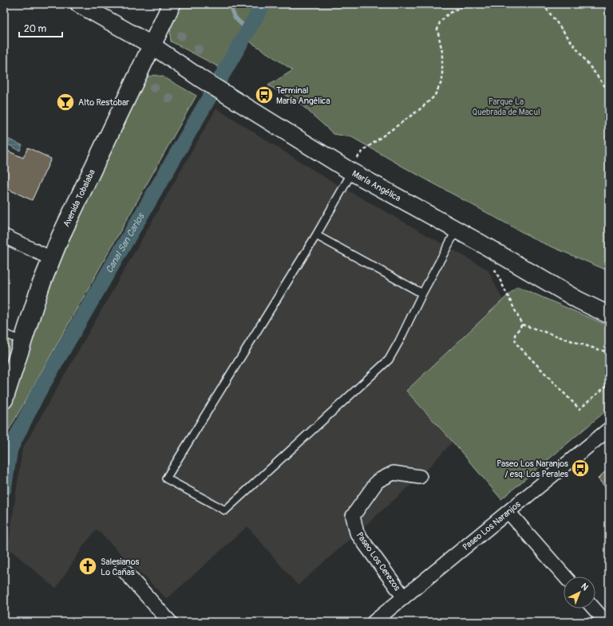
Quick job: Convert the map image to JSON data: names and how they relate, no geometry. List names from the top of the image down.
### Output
{
  "streets": {
    "main road": ["Avenida Tobalaba"],
    "street": ["María Angélica", "Paseo Los Naranjos", "Paseo Los Cerezos"]
  },
  "crossings": [
    ["María Angélica", "Avenida Tobalaba"],
    ["Paseo Los Naranjos", "Paseo Los Cerezos"]
  ],
  "water": ["Canal San Carlos"],
  "parks": ["Parque La Quebrada de Macul"],
  "places": {
    "bus stop": ["Terminal María Angélica", "Paseo Los Naranjos / esq. Los Perales"],
    "bar": ["Alto Restobar"],
    "church": ["Salesianos Lo Cañas"]
  },
  "scale_bar": "20 m",
  "north": "top right"
}
